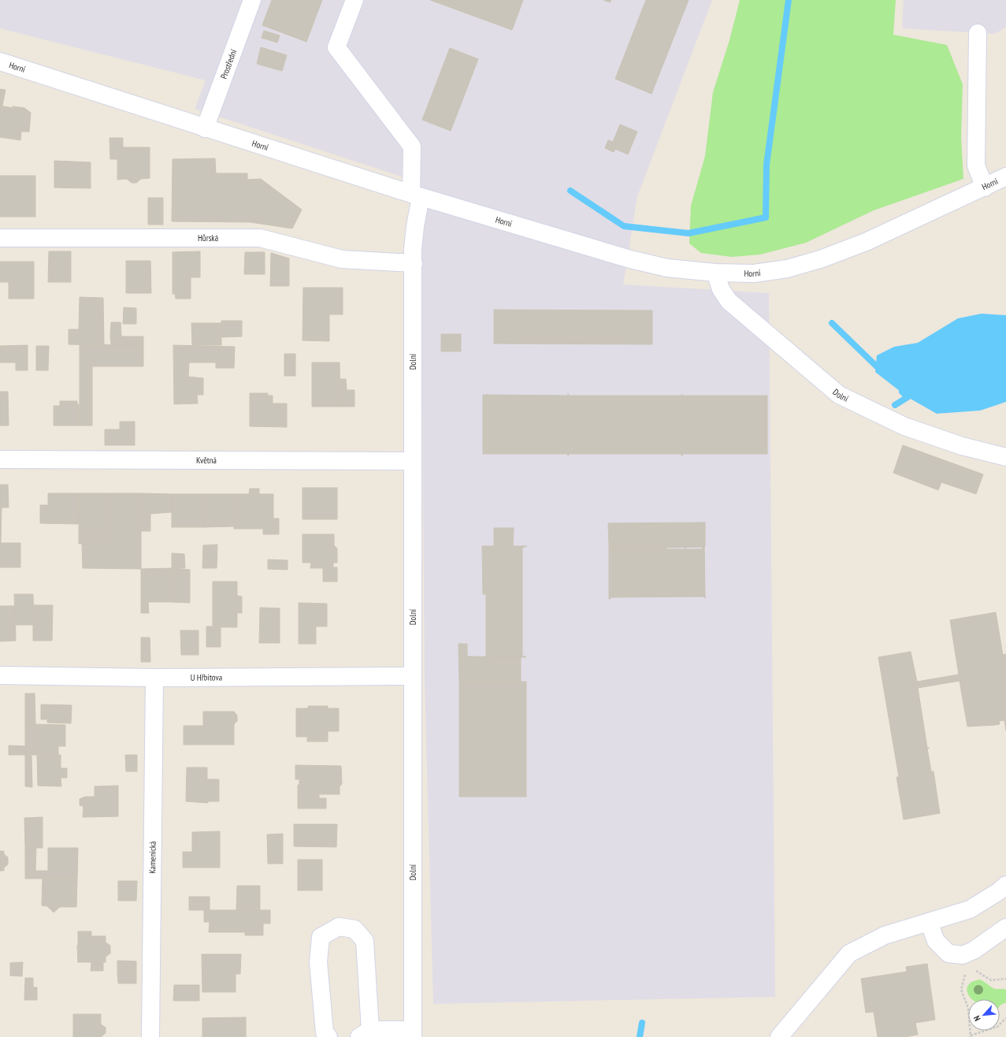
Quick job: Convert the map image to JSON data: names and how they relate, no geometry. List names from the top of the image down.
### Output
{
  "streets": {
    "street": [
      "Prostřední",
      "Horní",
      "Hůrská",
      "Dolní",
      "Květná",
      "U Hřbitova",
      "Kamenická"
    ]
  },
  "crossings": [
    ["Prostřední", "Horní"],
    ["Horní", "Dolní"],
    ["Hůrská", "Dolní"],
    ["Dolní", "Květná"],
    ["Dolní", "U Hřbitova"],
    ["U Hřbitova", "Kamenická"]
  ],
  "north": "bottom left"
}
